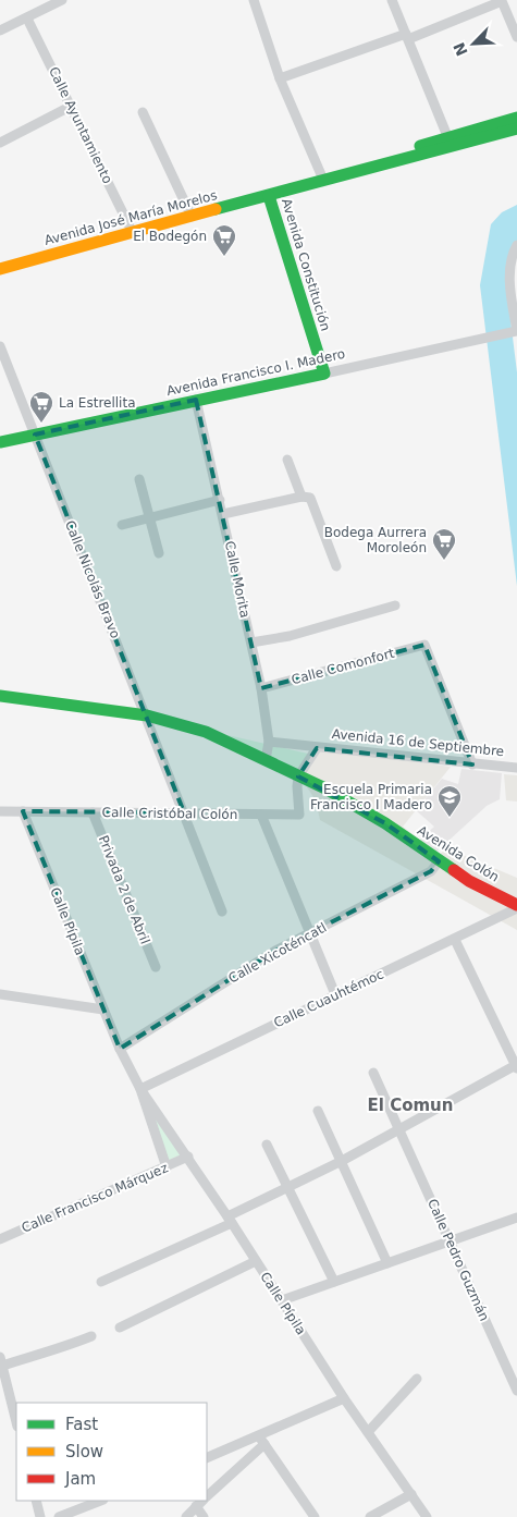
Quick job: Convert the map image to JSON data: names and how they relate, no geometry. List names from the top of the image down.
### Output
{
  "streets": {
    "main road": [
      "Avenida José María Morelos",
      "Avenida Constitución",
      "Avenida Francisco I. Madero",
      "Avenida Colón"
    ],
    "street": [
      "Calle Ayuntamiento",
      "Calle Nicolás Bravo",
      "Calle Morita",
      "Calle Comonfort",
      "Avenida 16 de Septiembre",
      "Calle Cristóbal Colón",
      "Privada 2 de Abril",
      "Calle Pípila",
      "Calle Xicoténcatl",
      "Calle Cuauhtémoc",
      "Calle Francisco Márquez",
      "Calle Pedro Guzmán"
    ]
  },
  "crossings": [
    ["Calle Ayuntamiento", "Avenida José María Morelos"],
    ["Avenida José María Morelos", "Avenida Constitución"],
    ["Avenida Constitución", "Avenida Francisco I. Madero"],
    ["Avenida Francisco I. Madero", "Calle Nicolás Bravo"],
    ["Avenida Francisco I. Madero", "Calle Morita"],
    ["Calle Nicolás Bravo", "Calle Cristóbal Colón"],
    ["Calle Morita", "Calle Comonfort"],
    ["Calle Morita", "Avenida 16 de Septiembre"],
    ["Calle Comonfort", "Avenida 16 de Septiembre"],
    ["Avenida 16 de Septiembre", "Calle Cristóbal Colón"],
    ["Avenida 16 de Septiembre", "Avenida Colón"],
    ["Calle Cristóbal Colón", "Avenida Colón"],
    ["Calle Cristóbal Colón", "Privada 2 de Abril"],
    ["Calle Cristóbal Colón", "Calle Pípila"],
    ["Avenida Colón", "Calle Xicoténcatl"],
    ["Avenida Colón", "Calle Cuauhtémoc"],
    ["Calle Pípila", "Calle Xicoténcatl"],
    ["Calle Pípila", "Calle Cuauhtémoc"],
    ["Calle Pípila", "Calle Francisco Márquez"]
  ],
  "districts": ["El Comun"],
  "places": {
    "supermarket": ["El Bodegón", "La Estrellita", "Bodega Aurrera Moroleón"],
    "school or university": ["Escuela Primaria Francisco I Madero"]
  },
  "legend": ["Fast", "Slow", "Jam"],
  "north": "bottom left"
}
